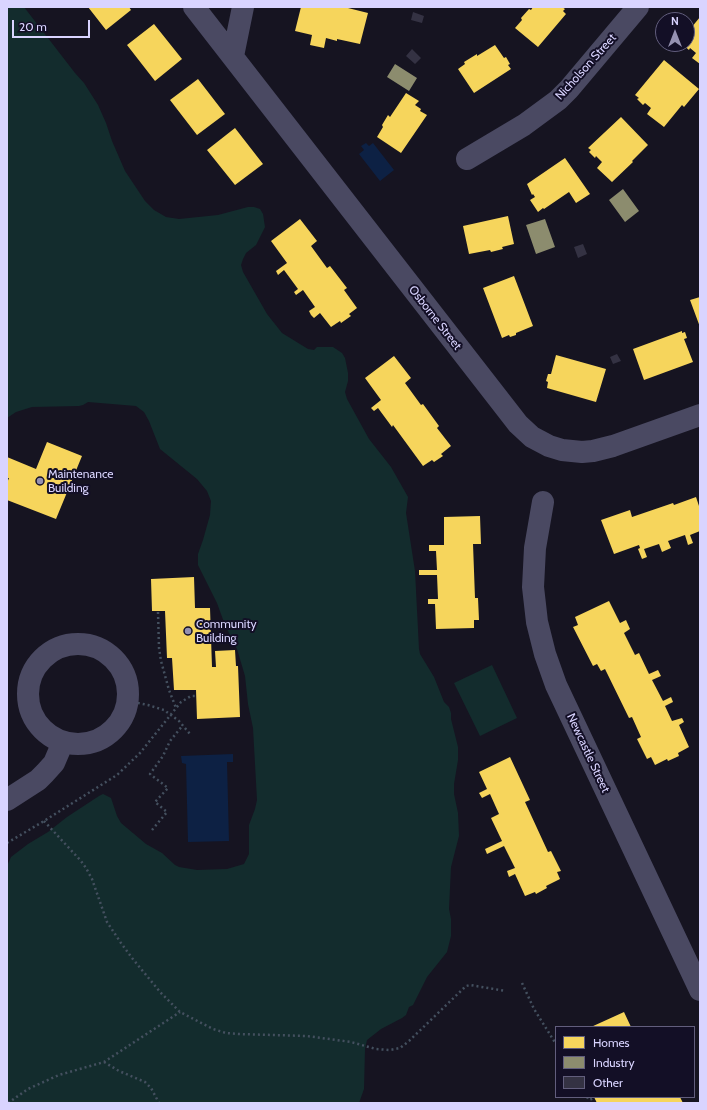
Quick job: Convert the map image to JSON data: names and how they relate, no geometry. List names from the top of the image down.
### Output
{
  "streets": {
    "street": ["Nicholson Street", "Osborne Street", "Newcastle Street"]
  },
  "places": ["Maintenance Building", "Community Building"],
  "legend": ["Homes", "Industry", "Other"],
  "scale_bar": "20 m",
  "north": "top"
}
